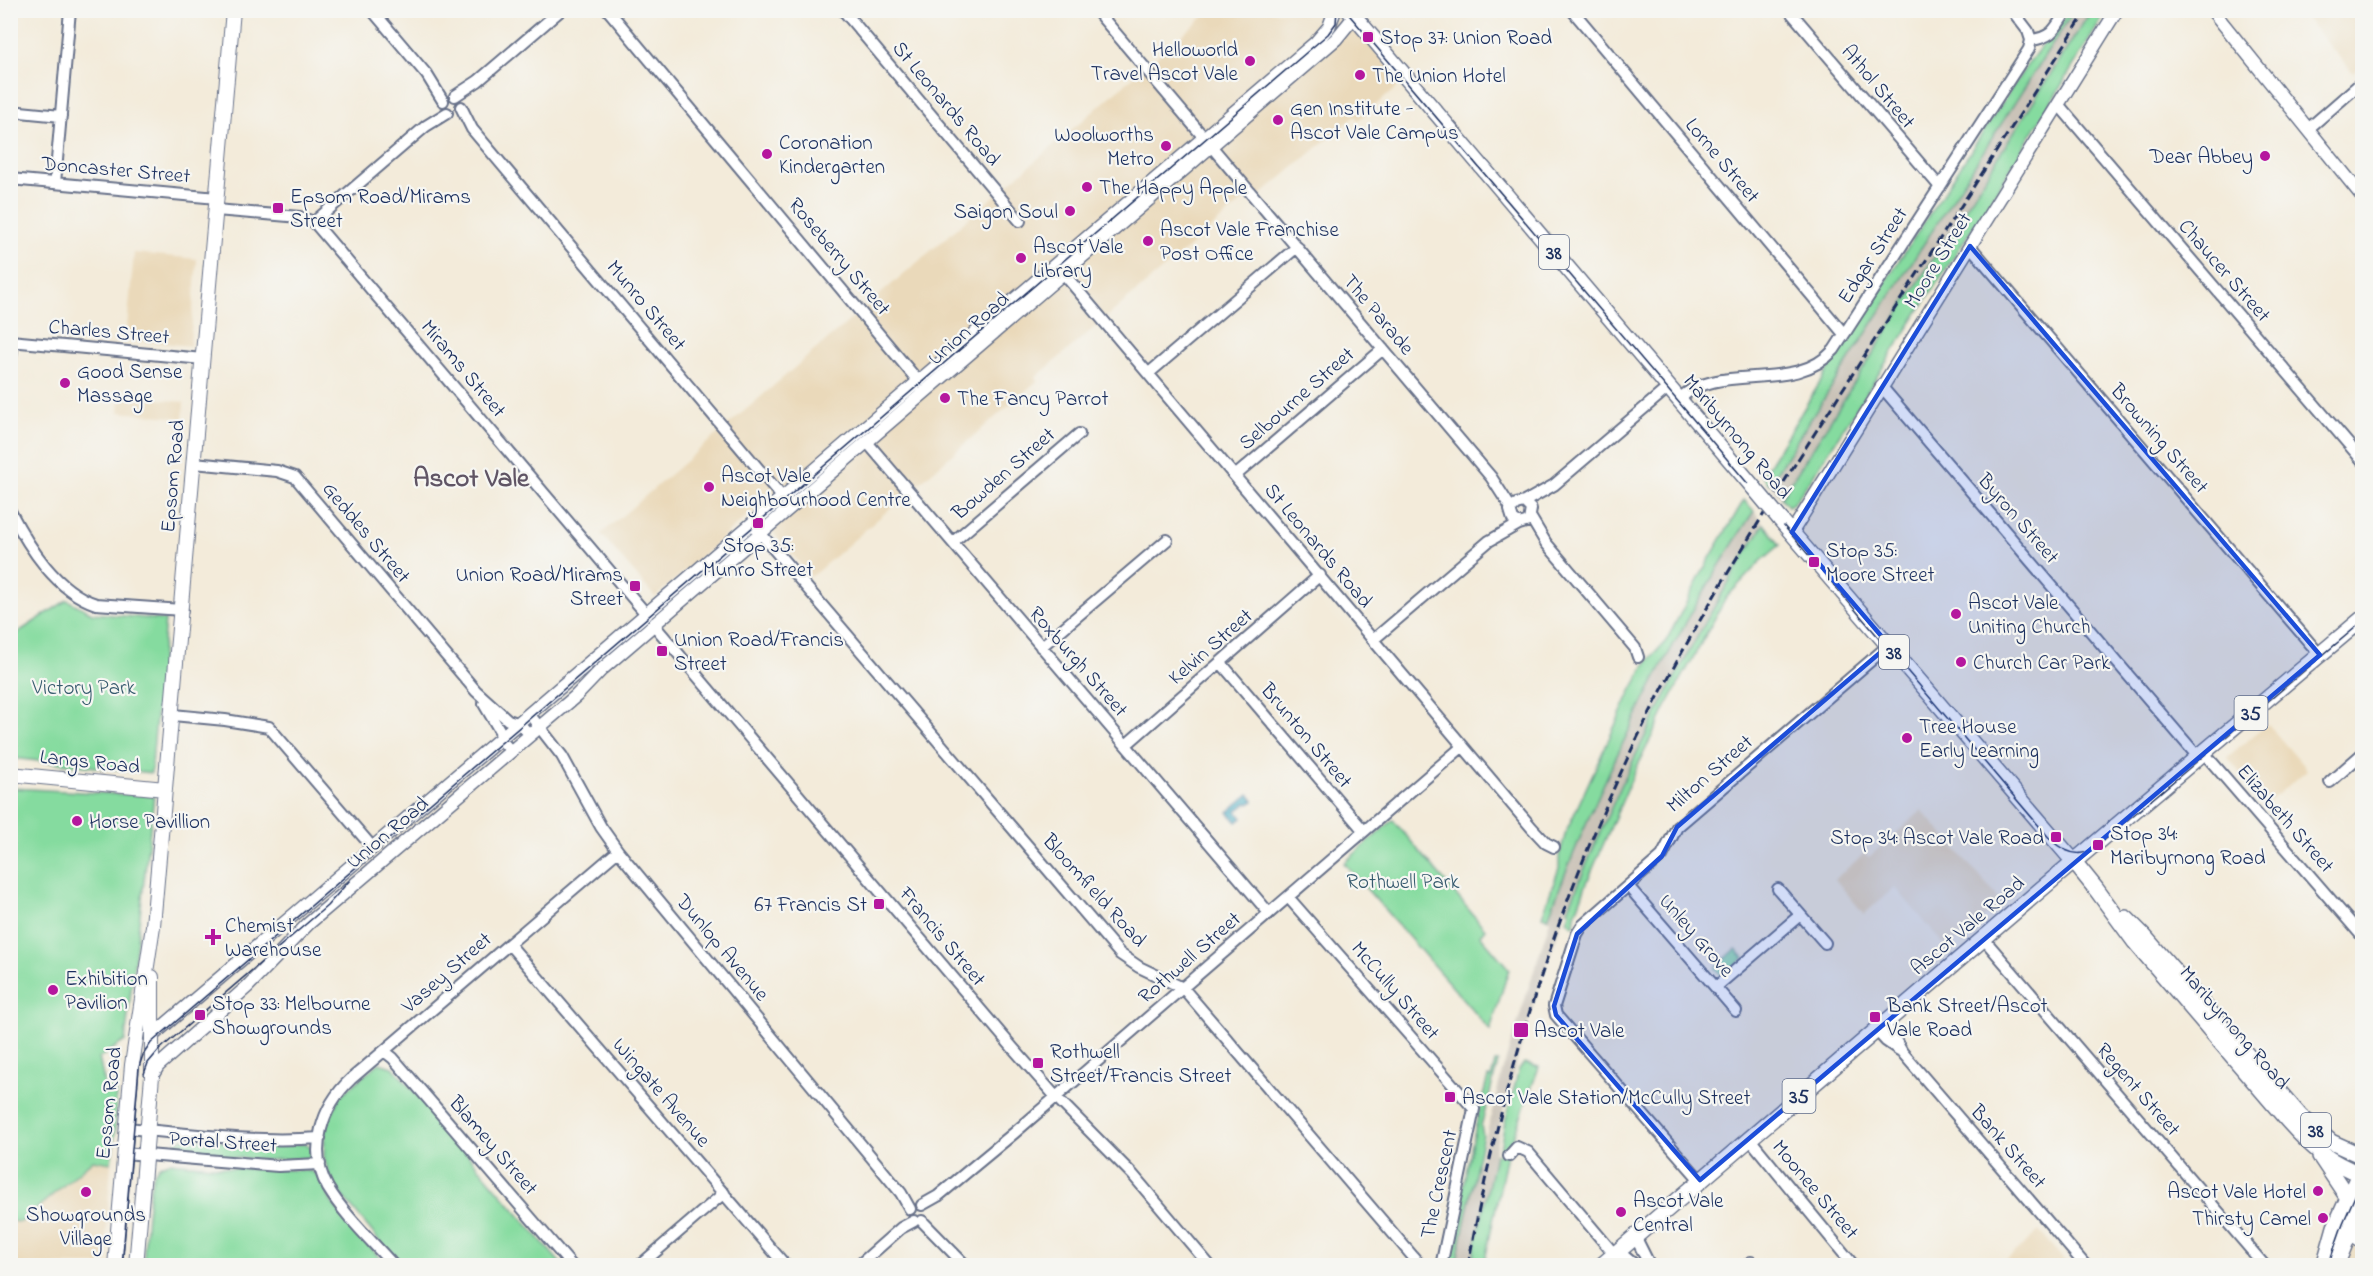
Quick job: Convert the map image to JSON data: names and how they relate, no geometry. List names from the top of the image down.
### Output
{
  "streets": {
    "main road": [
      "38",
      "Maribyrnong Road",
      "Epsom Road",
      "35",
      "Langs Road",
      "Ascot Vale Road"
    ],
    "street": [
      "Athol Street",
      "St Leonards Road",
      "Lorne Street",
      "Doncaster Street",
      "Edgar Street",
      "Roseberry Street",
      "Moore Street",
      "Chaucer Street",
      "Munro Street",
      "The Parade",
      "Union Road",
      "Charles Street",
      "Mirams Street",
      "Selbourne Street",
      "Browning Street",
      "Bowden Street",
      "Byron Street",
      "Geddes Street",
      "Kelvin Street",
      "Roxburgh Street",
      "Brunton Street",
      "Milton Street",
      "Elizabeth Street",
      "Bloomfield Road",
      "Unley Grove",
      "Francis Street",
      "Dunlop Avenue",
      "Rothwell Street",
      "Vasey Street",
      "McCully Street",
      "Regent Street",
      "Wingate Avenue",
      "Portal Street",
      "Blamey Street",
      "Bank Street",
      "The Crescent",
      "Moonee Street"
    ]
  },
  "crossings": [
    ["Athol Street", "Edgar Street"],
    ["St Leonards Road", "Union Road"],
    ["St Leonards Road", "Selbourne Street"],
    ["St Leonards Road", "Kelvin Street"],
    ["St Leonards Road", "Rothwell Street"],
    ["Lorne Street", "Edgar Street"],
    ["Doncaster Street", "Epsom Road"],
    ["Edgar Street", "Maribyrnong Road"],
    ["Roseberry Street", "Union Road"],
    ["Moore Street", "Chaucer Street"],
    ["Moore Street", "Maribyrnong Road"],
    ["Moore Street", "Browning Street"],
    ["Moore Street", "Byron Street"],
    ["Munro Street", "Union Road"],
    ["The Parade", "Union Road"],
    ["The Parade", "Selbourne Street"],
    ["Union Road", "Mirams Street"],
    ["Union Road", "Maribyrnong Road"],
    ["Union Road", "Epsom Road"],
    ["Union Road", "Geddes Street"],
    ["Union Road", "Roxburgh Street"],
    ["Union Road", "Bloomfield Road"],
    ["Union Road", "Francis Street"],
    ["Union Road", "Dunlop Avenue"],
    ["Charles Street", "Epsom Road"],
    ["Mirams Street", "Francis Street"],
    ["Maribyrnong Road", "Milton Street"],
    ["Maribyrnong Road", "Ascot Vale Road"],
    ["Browning Street", "Ascot Vale Road"],
    ["Bowden Street", "Roxburgh Street"],
    ["Epsom Road", "Geddes Street"],
    ["Epsom Road", "Langs Road"],
    ["Epsom Road", "Portal Street"],
    ["Byron Street", "Elizabeth Street"],
    ["Byron Street", "Ascot Vale Road"],
    ["Kelvin Street", "Roxburgh Street"],
    ["Kelvin Street", "Brunton Street"],
    ["Roxburgh Street", "Rothwell Street"],
    ["Brunton Street", "Rothwell Street"],
    ["Milton Street", "Ascot Vale Road"],
    ["Milton Street", "Unley Grove"],
    ["Elizabeth Street", "Ascot Vale Road"],
    ["Bloomfield Road", "Rothwell Street"],
    ["Ascot Vale Road", "Regent Street"],
    ["Ascot Vale Road", "Bank Street"],
    ["Ascot Vale Road", "Moonee Street"],
    ["Francis Street", "Rothwell Street"],
    ["Dunlop Avenue", "Rothwell Street"],
    ["Dunlop Avenue", "Vasey Street"],
    ["Rothwell Street", "McCully Street"],
    ["Vasey Street", "Wingate Avenue"],
    ["Vasey Street", "Portal Street"],
    ["Vasey Street", "Blamey Street"],
    ["McCully Street", "The Crescent"]
  ],
  "districts": ["Ascot Vale"],
  "parks": ["Victory Park", "Rothwell Park"],
  "places": {
    "transit": [
      "Stop 37: Union Road",
      "Epsom Road/Mirams Street",
      "Stop 35: Munro Street",
      "Stop 35: Moore Street",
      "Union Road/Mirams Street",
      "Union Road/Francis Street",
      "Stop 34: Ascot Vale Road",
      "Stop 34: Maribyrnong Road",
      "67 Francis St",
      "Stop 33: Melbourne Showgrounds",
      "Bank Street/Ascot Vale Road",
      "Ascot Vale",
      "Rothwell Street/Francis Street",
      "Ascot Vale Station/McCully Street"
    ],
    "other": [
      "Helloworld Travel Ascot Vale",
      "The Union Hotel",
      "Gen Institute - Ascot Vale Campus",
      "Woolworths Metro",
      "Coronation Kindergarten",
      "Dear Abbey",
      "The Happy Apple",
      "Saigon Soul",
      "Ascot Vale Franchise Post Office",
      "Ascot Vale Library",
      "Good Sense Massage",
      "The Fancy Parrot",
      "Ascot Vale Neighbourhood Centre",
      "Ascot Vale Uniting Church",
      "Church Car Park",
      "Tree House Early Learning",
      "Horse Pavillion",
      "Exhibition Pavilion",
      "Ascot Vale Hotel",
      "Showgrounds Village",
      "Ascot Vale Central",
      "Thirsty Camel"
    ],
    "health": ["Chemist Warehouse"]
  }
}
